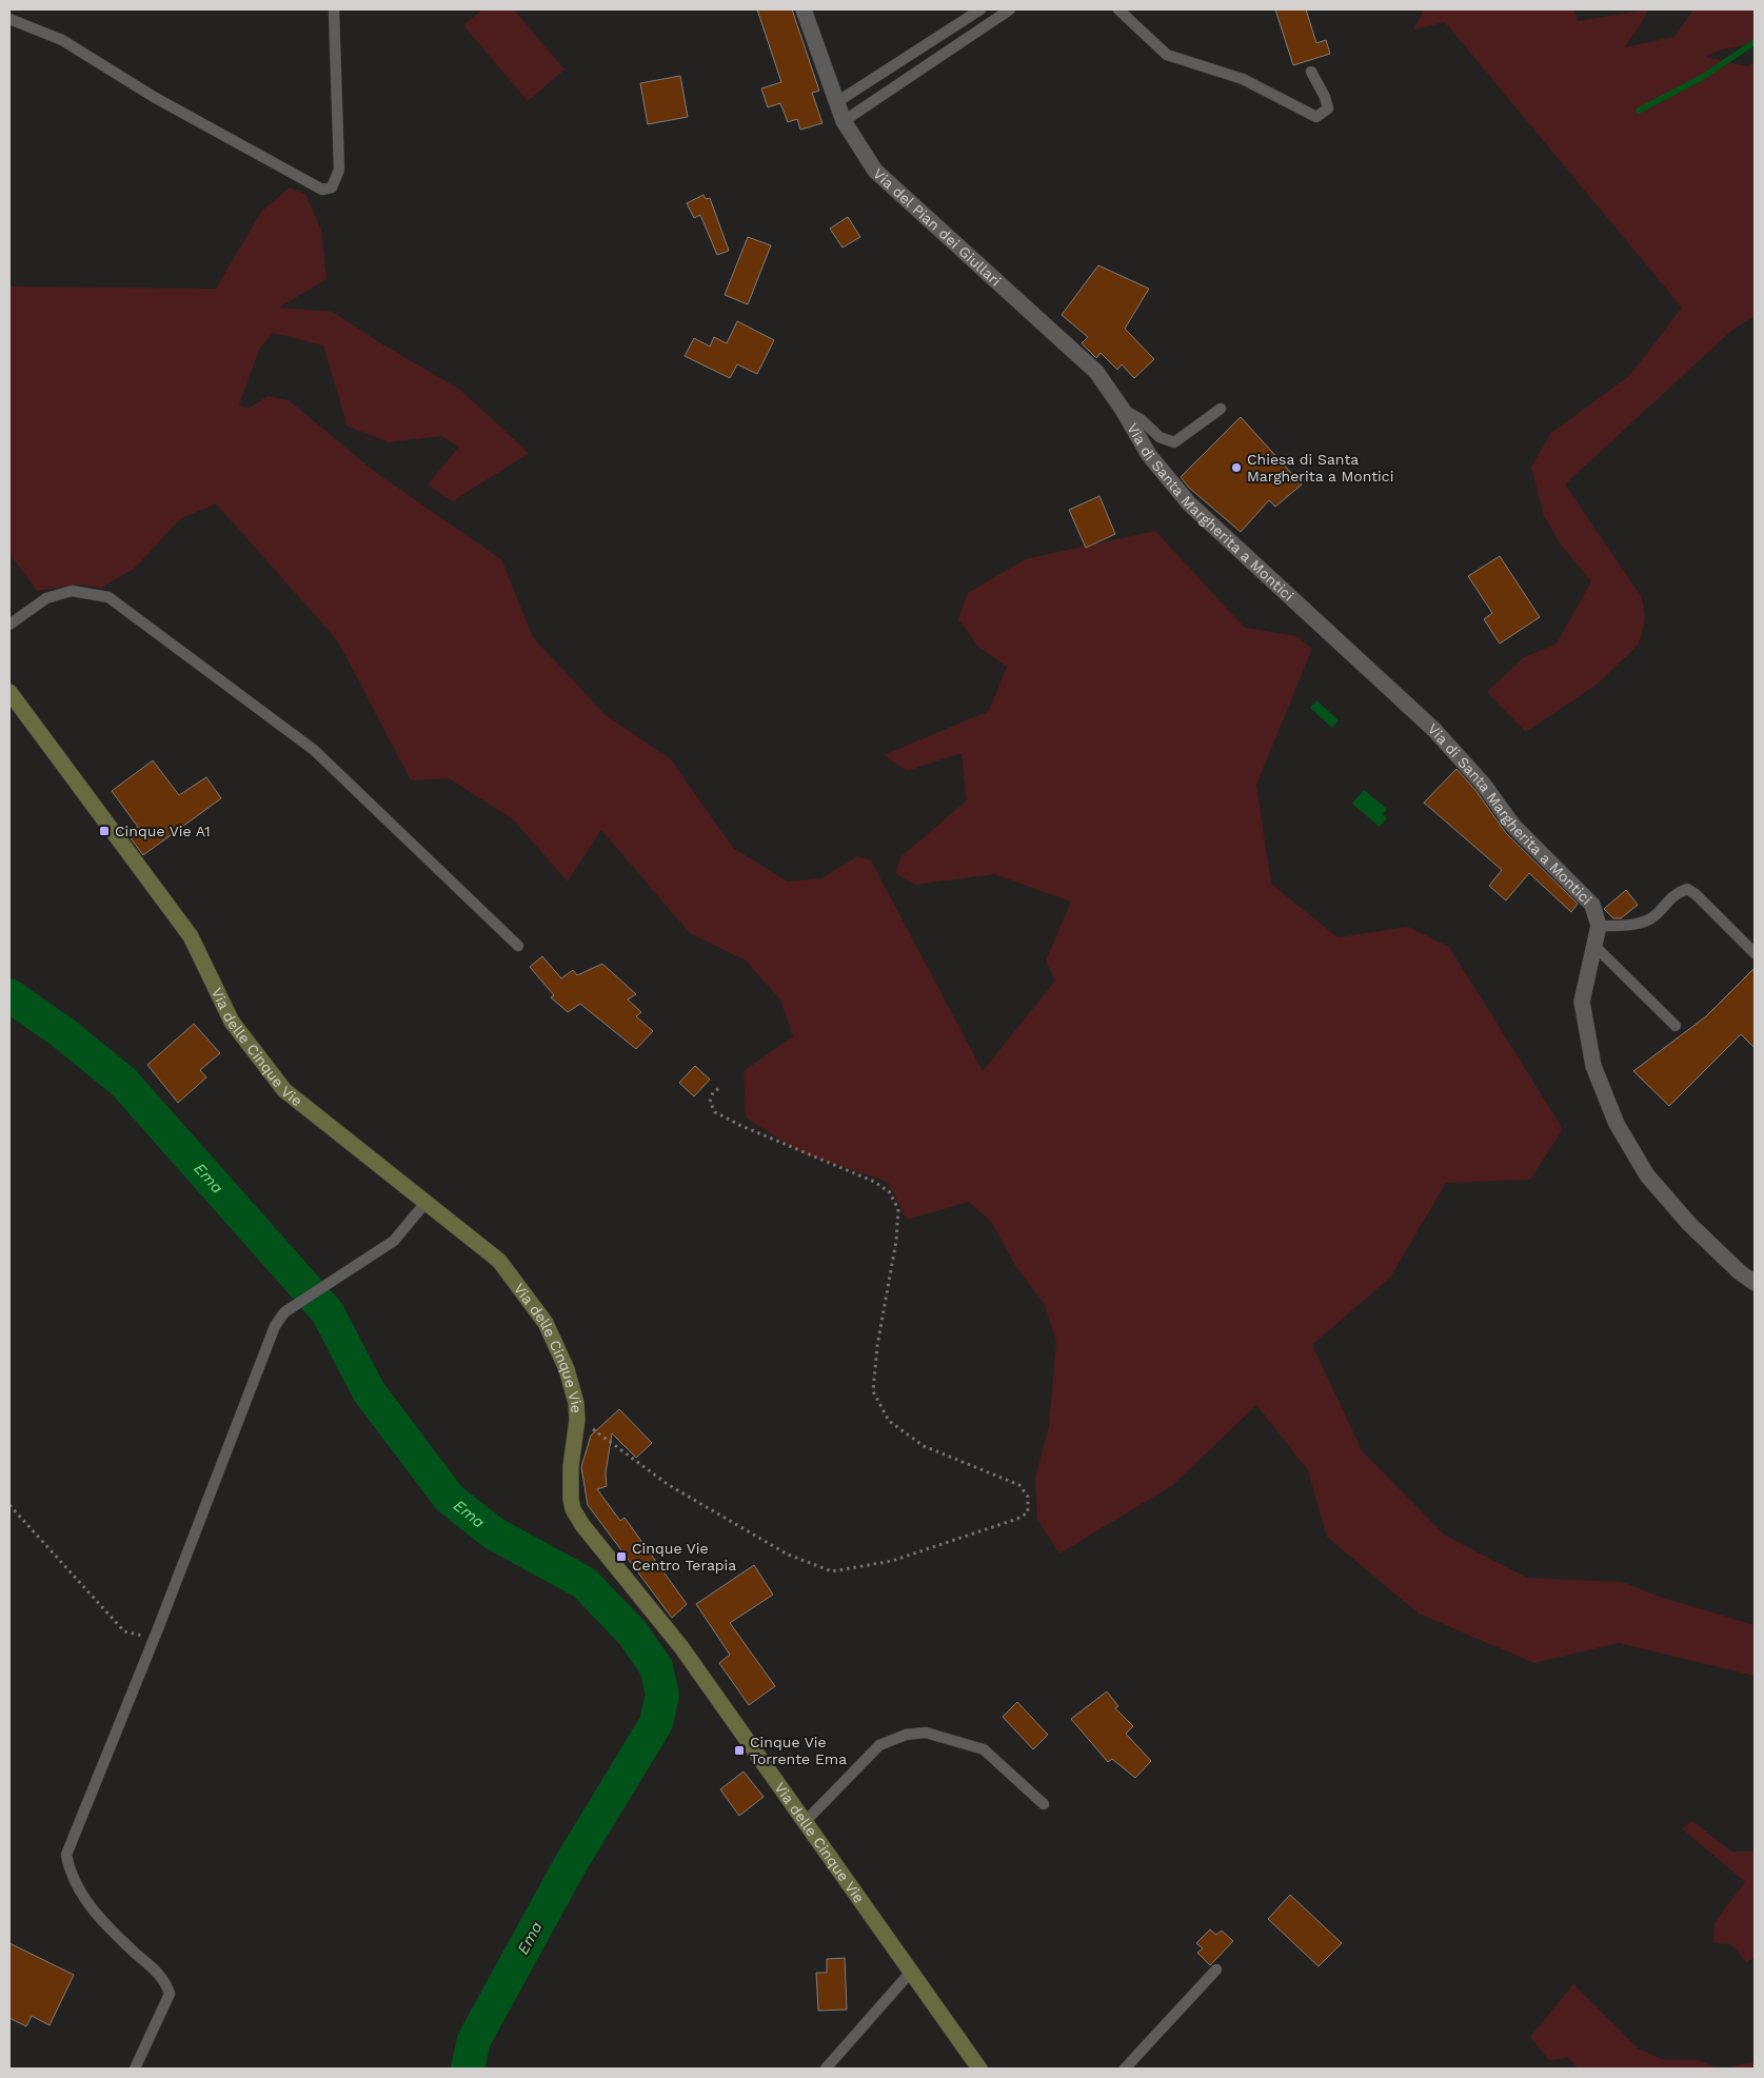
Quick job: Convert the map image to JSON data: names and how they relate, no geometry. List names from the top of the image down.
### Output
{
  "streets": {
    "street": ["Via del Pian dei Giullari", "Via di Santa Margherita a Montici", "Via delle Cinque Vie"]
  },
  "crossings": [
    ["Via del Pian dei Giullari", "Via di Santa Margherita a Montici"]
  ],
  "water": ["Ema"],
  "places": {
    "other": ["Chiesa di Santa Margherita a Montici"],
    "transit": ["Cinque Vie A1", "Cinque Vie Centro Terapia", "Cinque Vie Torrente Ema"]
  }
}
